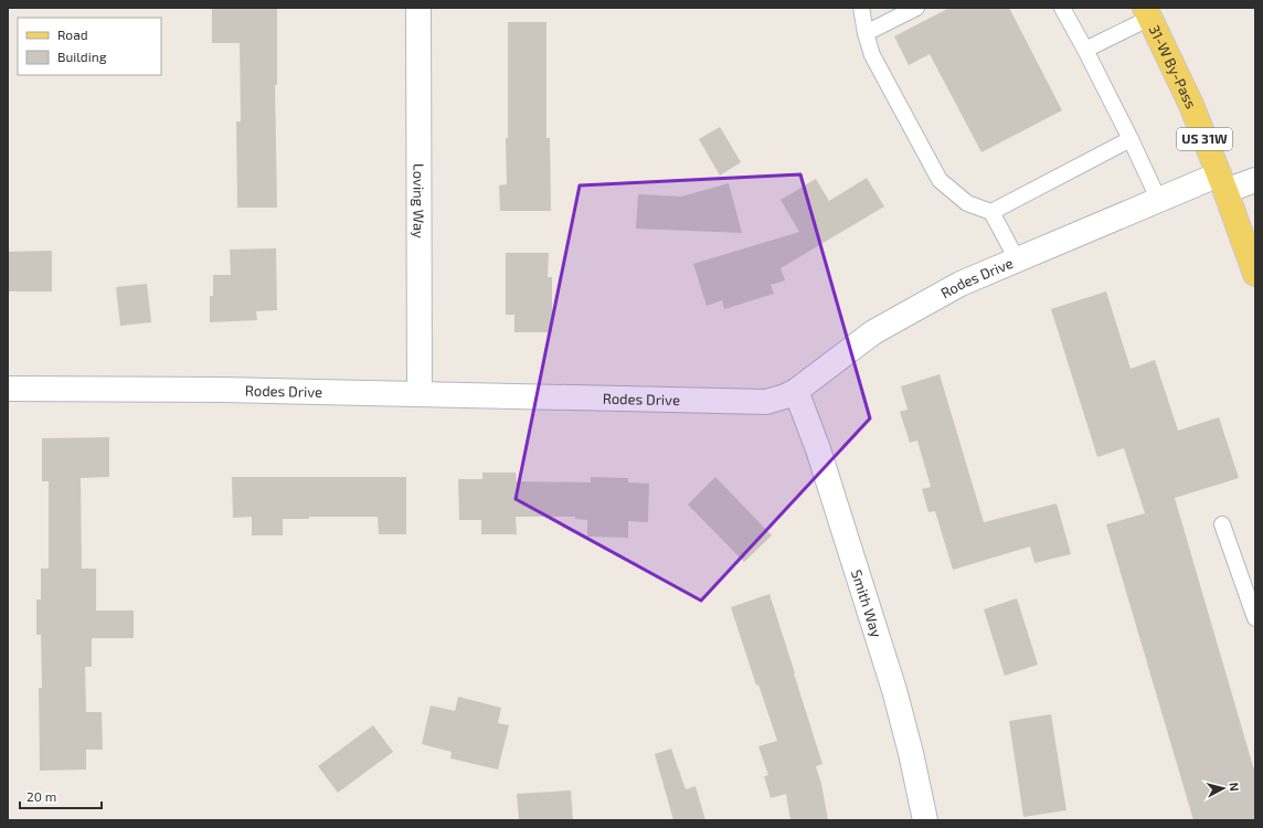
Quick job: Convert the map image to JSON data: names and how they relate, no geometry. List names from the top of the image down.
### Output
{
  "streets": {
    "main road": ["31-W By-Pass", "US 31W"],
    "street": ["Loving Way", "Rodes Drive", "Smith Way"]
  },
  "crossings": [
    ["31-W By-Pass", "Rodes Drive"],
    ["Loving Way", "Rodes Drive"],
    ["Rodes Drive", "Smith Way"]
  ],
  "legend": ["Road", "Building"],
  "scale_bar": "20 m",
  "north": "right"
}
